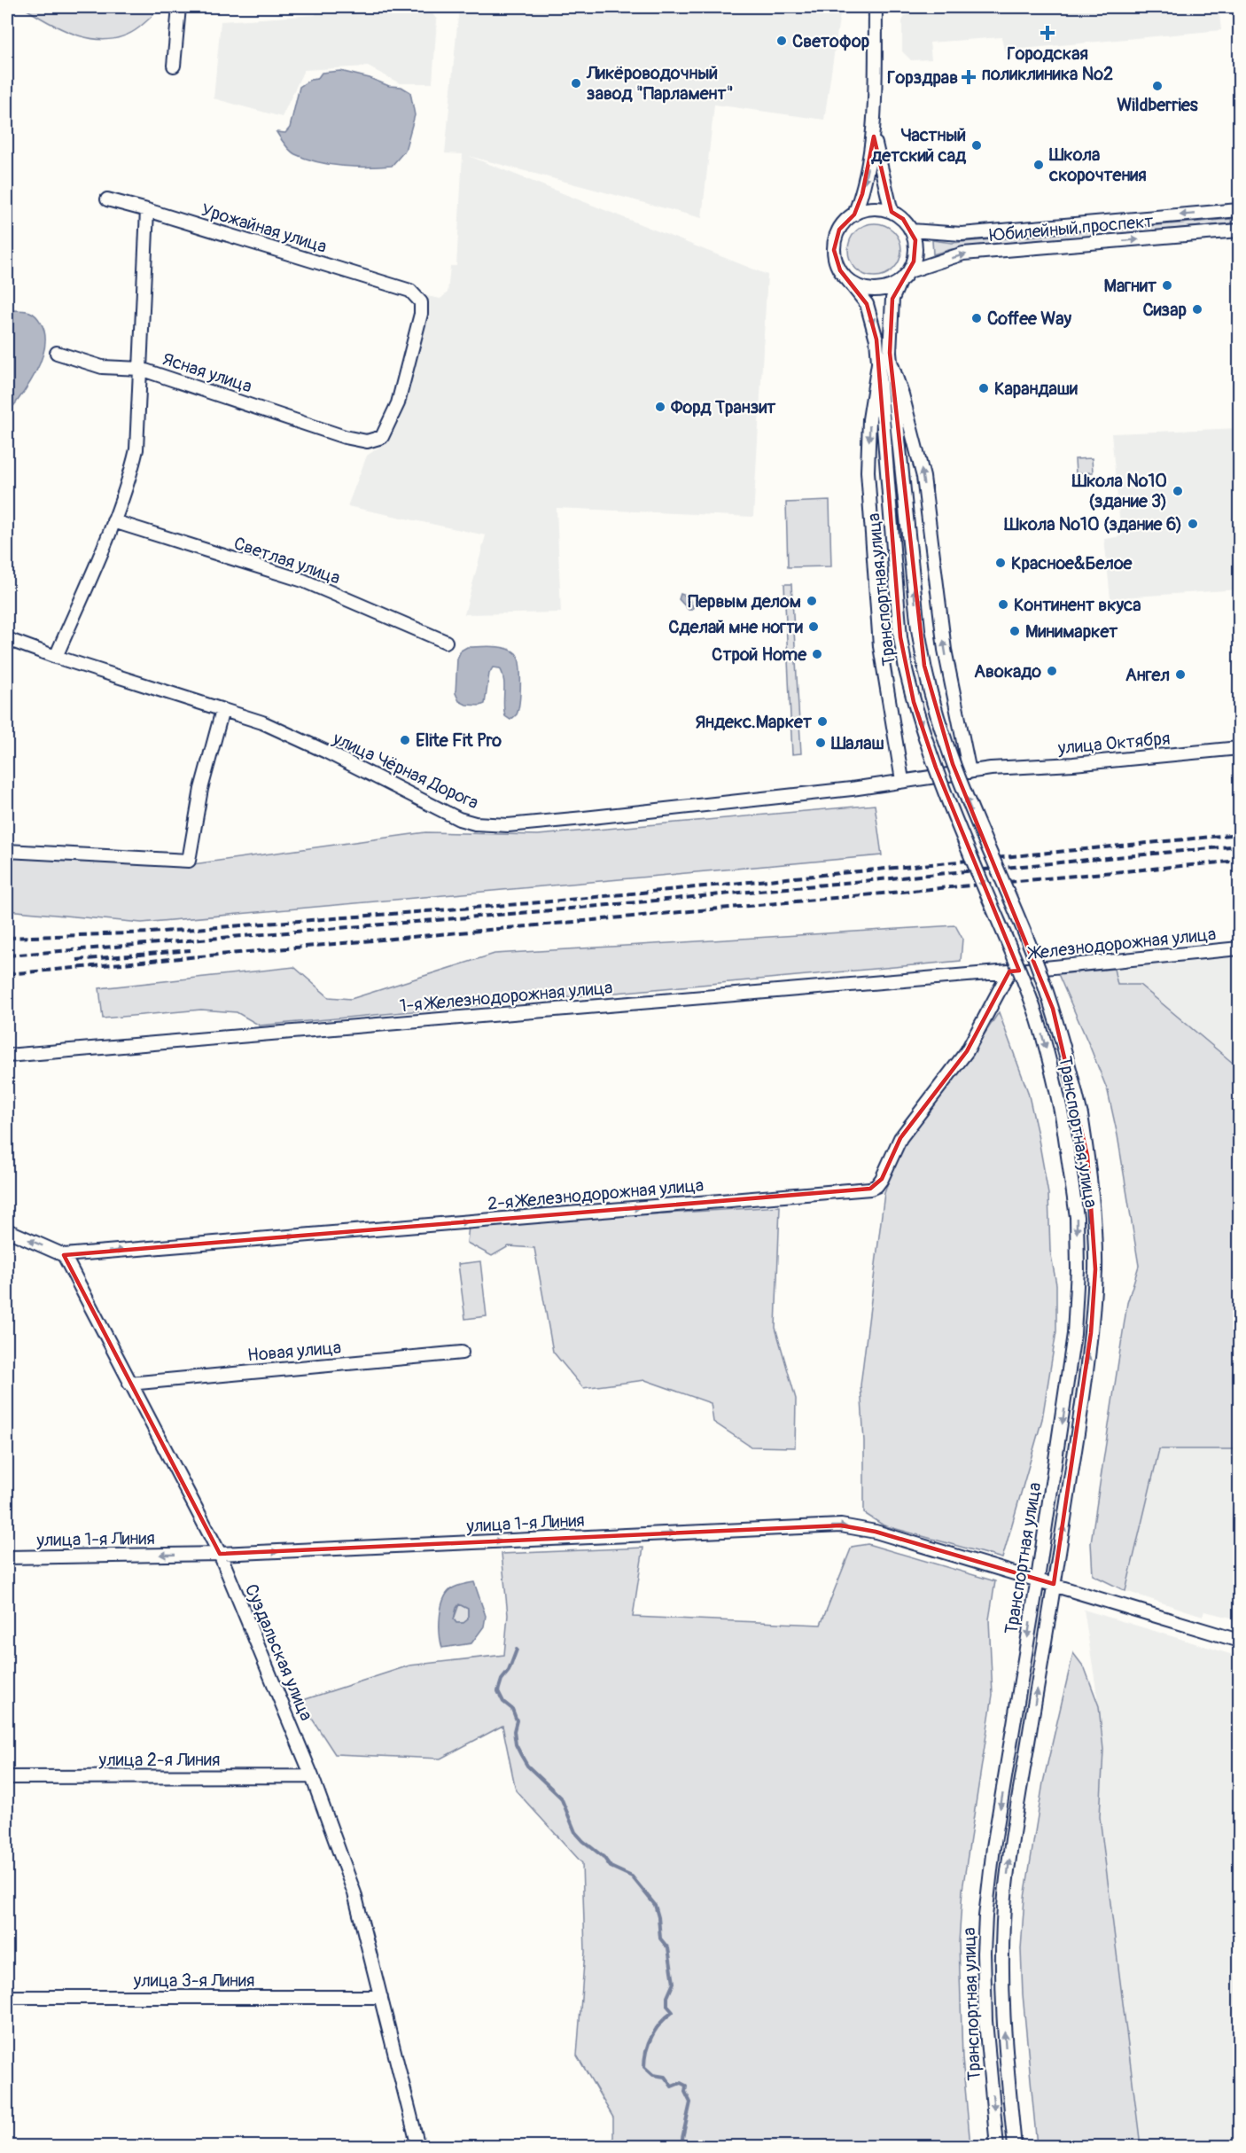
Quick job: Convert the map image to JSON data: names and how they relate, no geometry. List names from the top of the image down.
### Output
{
  "streets": {
    "street": [
      "Урожайная улица",
      "Юбилейный проспект",
      "Ясная улица",
      "Светлая улица",
      "Транспортная улица",
      "улица Октября",
      "улица Чёрная Дорога",
      "Железнодорожная улица",
      "1-я Железнодорожная улица",
      "2-я Железнодорожная улица",
      "Новая улица",
      "улица 1-я Линия",
      "Суздальская улица",
      "улица 2-я Линия",
      "улица 3-я Линия"
    ]
  },
  "crossings": [
    ["Урожайная улица", "Ясная улица"],
    ["Юбилейный проспект", "Транспортная улица"],
    ["Транспортная улица", "улица 1-я Линия"],
    ["улица Октября", "улица Чёрная Дорога"],
    ["Железнодорожная улица", "1-я Железнодорожная улица"],
    ["Железнодорожная улица", "2-я Железнодорожная улица"],
    ["1-я Железнодорожная улица", "2-я Железнодорожная улица"],
    ["2-я Железнодорожная улица", "Суздальская улица"],
    ["Новая улица", "Суздальская улица"],
    ["улица 1-я Линия", "Суздальская улица"],
    ["Суздальская улица", "улица 2-я Линия"],
    ["Суздальская улица", "улица 3-я Линия"]
  ],
  "one_way": ["2-я Железнодорожная улица"],
  "places": {
    "health": ["Городская поликлиника №2", "Горздрав"],
    "other": [
      "Светофор",
      "Ликёроводочный завод \"Парламент\"",
      "Wildberries",
      "Частный детский сад",
      "Школа скорочтения",
      "Магнит",
      "Сизар",
      "Coffee Way",
      "Карандаши",
      "Форд Транзит",
      "Школа №10 (здание 3)",
      "Школа №10 (здание 6)",
      "Красное&Белое",
      "Первым делом",
      "Континент вкуса",
      "Сделай мне ногти",
      "Минимаркет",
      "Строй Home",
      "Авокадо",
      "Ангел",
      "Яндекс.Маркет",
      "Elite Fit Pro",
      "Шалаш"
    ]
  }
}
